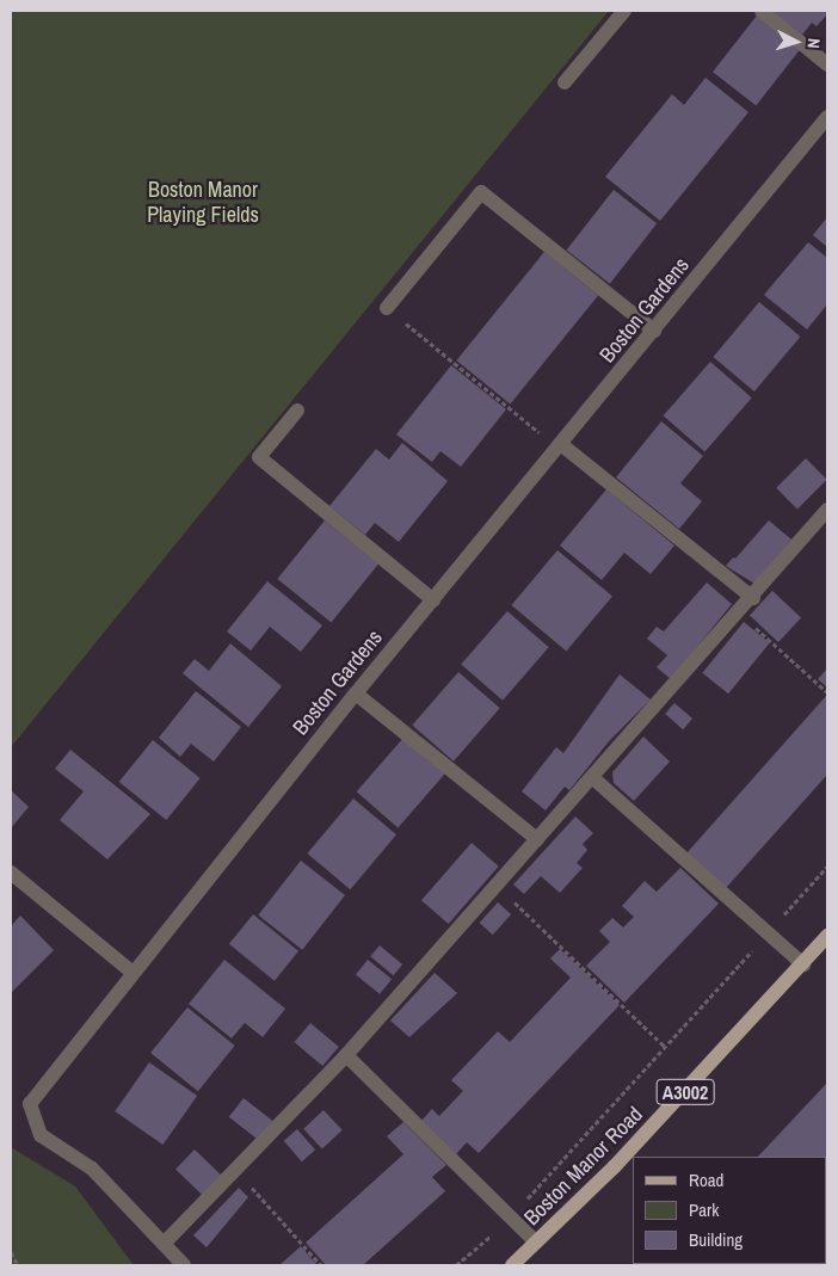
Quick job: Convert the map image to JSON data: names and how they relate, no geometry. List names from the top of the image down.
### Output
{
  "streets": {
    "main road": ["A3002", "Boston Manor Road"],
    "street": ["Boston Gardens"]
  },
  "parks": ["Boston Manor Playing Fields"],
  "legend": ["Road", "Park", "Building"],
  "north": "right"
}
